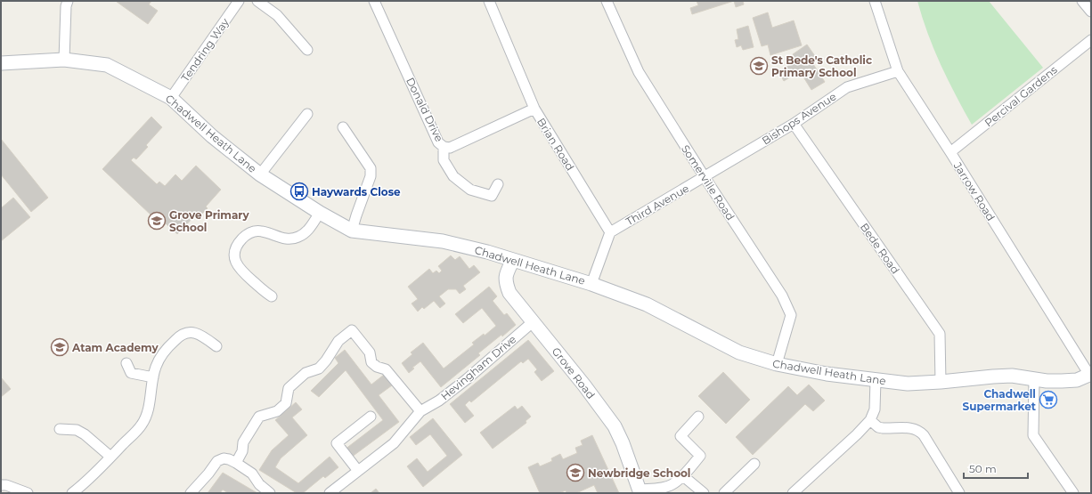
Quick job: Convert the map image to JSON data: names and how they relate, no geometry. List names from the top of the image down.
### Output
{
  "streets": {
    "street": [
      "Tendring Way",
      "Percival Gardens",
      "Donald Drive",
      "Bishops Avenue",
      "Chadwell Heath Lane",
      "Brian Road",
      "Somerville Road",
      "Jarrow Road",
      "Third Avenue",
      "Bede Road",
      "Hevingham Drive",
      "Grove Road"
    ]
  },
  "crossings": [
    ["Tendring Way", "Chadwell Heath Lane"],
    ["Percival Gardens", "Jarrow Road"],
    ["Donald Drive", "Brian Road"],
    ["Bishops Avenue", "Somerville Road"],
    ["Bishops Avenue", "Jarrow Road"],
    ["Bishops Avenue", "Third Avenue"],
    ["Bishops Avenue", "Bede Road"],
    ["Chadwell Heath Lane", "Somerville Road"],
    ["Chadwell Heath Lane", "Jarrow Road"],
    ["Chadwell Heath Lane", "Bede Road"],
    ["Chadwell Heath Lane", "Grove Road"],
    ["Brian Road", "Third Avenue"],
    ["Somerville Road", "Third Avenue"],
    ["Hevingham Drive", "Grove Road"]
  ],
  "places": {
    "school or university": [
      "St Bede's Catholic Primary School",
      "Grove Primary School",
      "Atam Academy",
      "Newbridge School"
    ],
    "bus stop": ["Haywards Close"],
    "supermarket": ["Chadwell Supermarket"]
  },
  "scale_bar": "50 m"
}
